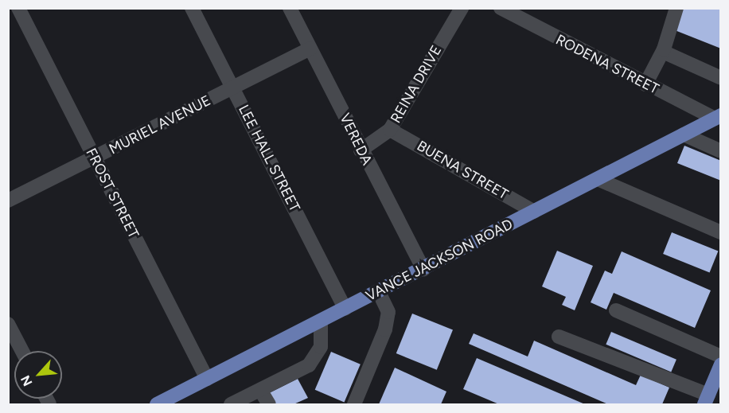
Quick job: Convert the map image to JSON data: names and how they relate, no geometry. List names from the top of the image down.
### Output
{
  "streets": {
    "main road": ["VANCE JACKSON ROAD"],
    "street": [
      "RODENA STREET",
      "REINA DRIVE",
      "MURIEL AVENUE",
      "VEREDA",
      "LEE HALL STREET",
      "BUENA STREET",
      "FROST STREET"
    ]
  },
  "crossings": [
    ["RODENA STREET", "VANCE JACKSON ROAD"],
    ["REINA DRIVE", "VEREDA"],
    ["REINA DRIVE", "BUENA STREET"],
    ["MURIEL AVENUE", "VEREDA"],
    ["MURIEL AVENUE", "LEE HALL STREET"],
    ["MURIEL AVENUE", "FROST STREET"],
    ["VEREDA", "VANCE JACKSON ROAD"],
    ["LEE HALL STREET", "VANCE JACKSON ROAD"],
    ["BUENA STREET", "VANCE JACKSON ROAD"],
    ["FROST STREET", "VANCE JACKSON ROAD"]
  ],
  "north": "bottom left"
}
